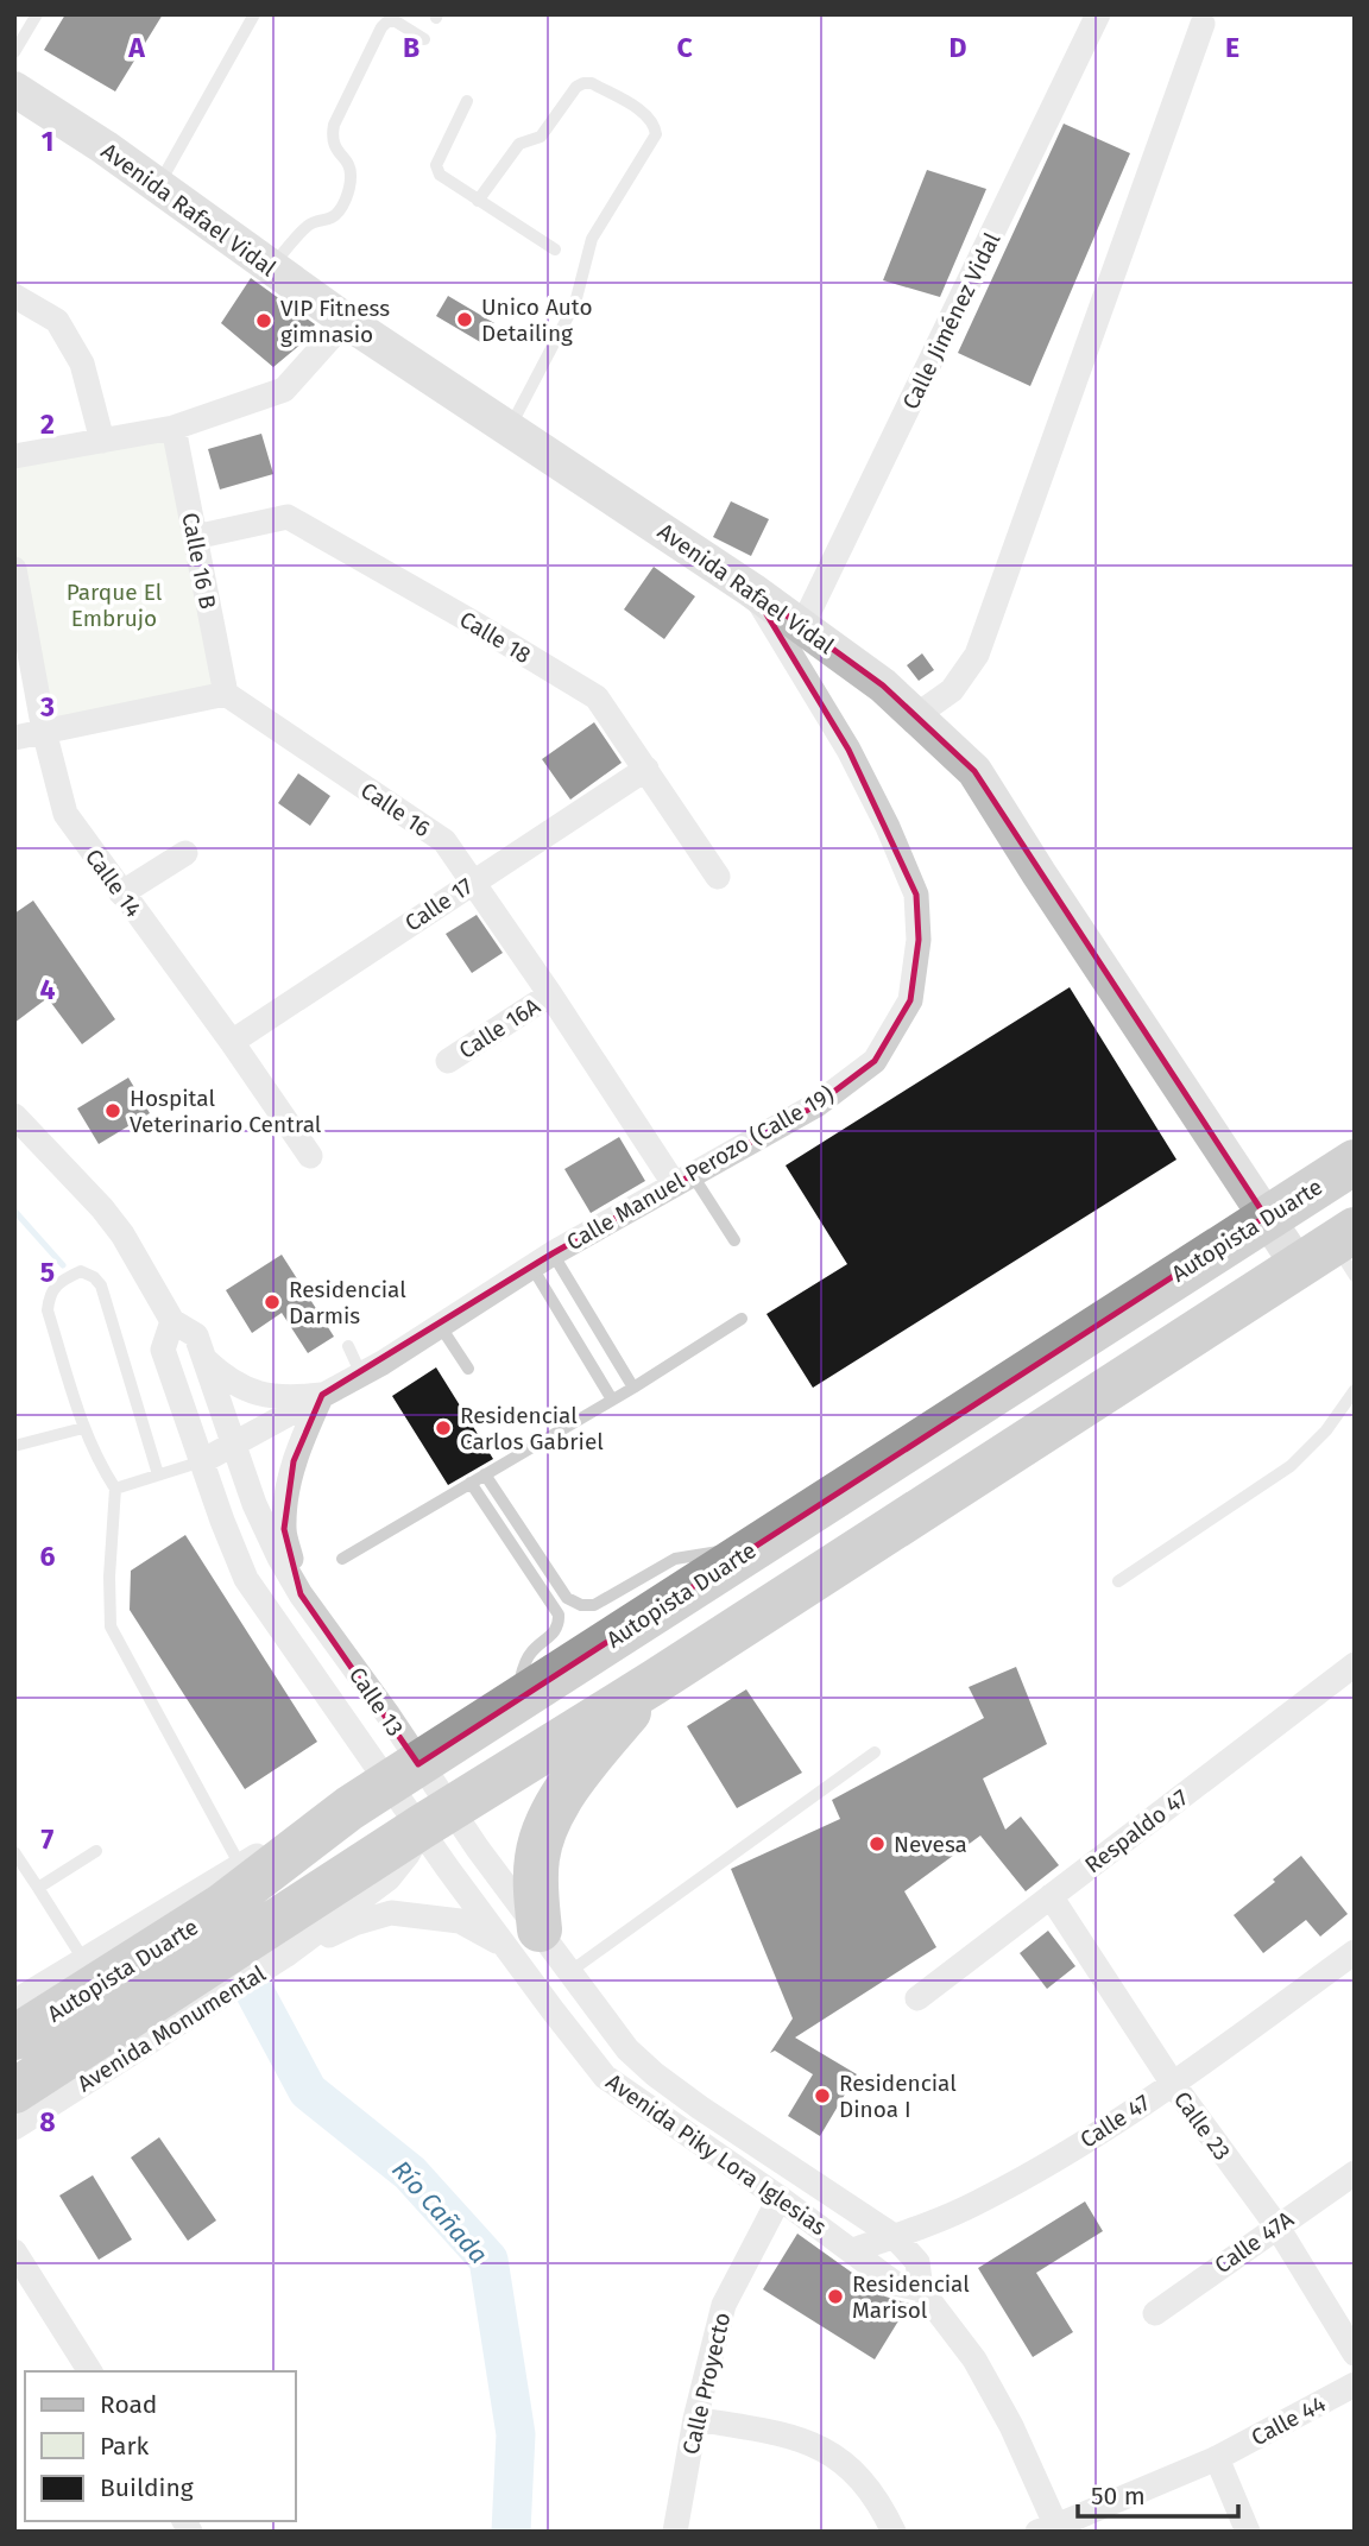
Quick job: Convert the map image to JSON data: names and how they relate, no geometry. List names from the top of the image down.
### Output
{
  "streets": {
    "highway": ["Autopista Duarte"],
    "main road": ["Avenida Rafael Vidal"],
    "street": [
      "Calle Jiménez Vidal",
      "Calle 16 B",
      "Calle 18",
      "Calle 16",
      "Calle 14",
      "Calle 17",
      "Calle 16A",
      "Calle Manuel Perozo (Calle 19)",
      "Calle 13",
      "Respaldo 47",
      "Avenida Monumental",
      "Calle 47",
      "Calle 23",
      "Avenida Piky Lora Iglesias",
      "Calle 47A",
      "Calle Proyecto",
      "Calle 44"
    ]
  },
  "crossings": [
    ["Avenida Rafael Vidal", "Calle Jiménez Vidal"],
    ["Avenida Rafael Vidal", "Calle Manuel Perozo (Calle 19)"],
    ["Avenida Rafael Vidal", "Autopista Duarte"],
    ["Calle 16 B", "Calle 18"],
    ["Calle 16 B", "Calle 16"],
    ["Calle 18", "Calle 17"],
    ["Calle 16", "Calle 17"],
    ["Calle 16", "Calle 16A"],
    ["Calle 16", "Calle Manuel Perozo (Calle 19)"],
    ["Calle 14", "Calle 17"],
    ["Calle Manuel Perozo (Calle 19)", "Calle 13"],
    ["Autopista Duarte", "Calle 13"],
    ["Autopista Duarte", "Avenida Monumental"],
    ["Autopista Duarte", "Avenida Piky Lora Iglesias"],
    ["Calle 13", "Avenida Monumental"],
    ["Calle 13", "Avenida Piky Lora Iglesias"],
    ["Respaldo 47", "Calle 23"],
    ["Avenida Monumental", "Avenida Piky Lora Iglesias"],
    ["Calle 47", "Calle 23"],
    ["Calle 47", "Avenida Piky Lora Iglesias"],
    ["Calle 23", "Calle 47A"],
    ["Avenida Piky Lora Iglesias", "Calle Proyecto"],
    ["Avenida Piky Lora Iglesias", "Calle 44"]
  ],
  "water": ["Río Cañada"],
  "parks": ["Parque El Embrujo"],
  "places": [
    "Unico Auto Detailing",
    "VIP Fitness gimnasio",
    "Hospital Veterinario Central",
    "Residencial Darmis",
    "Residencial Carlos Gabriel",
    "Nevesa",
    "Residencial Dinoa I",
    "Residencial Marisol"
  ],
  "legend": ["Road", "Park", "Building"],
  "scale_bar": "50 m",
  "grid": {
    "columns": [
      "A",
      "B",
      "C",
      "D",
      "E"
    ],
    "rows": [
      "1",
      "2",
      "3",
      "4",
      "5",
      "6",
      "7",
      "8"
    ]
  }
}
